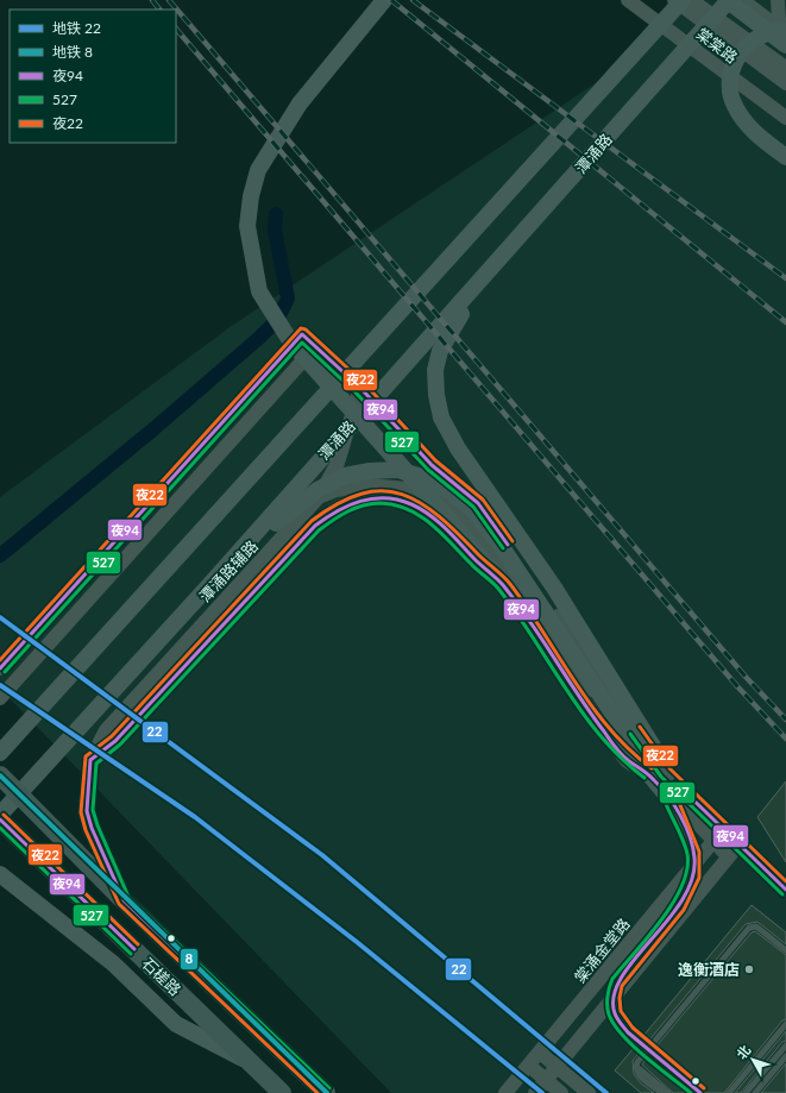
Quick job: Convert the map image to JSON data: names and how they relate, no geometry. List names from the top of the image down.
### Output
{
  "streets": {
    "main road": ["潭涌路", "石槎路"],
    "street": ["棠棠路", "潭涌路辅路", "棠涌金堂路"]
  },
  "places": ["逸衡酒店"],
  "lines": [
    "transit line 夜22",
    "transit line 夜94",
    "transit line 527",
    "metro line 22",
    "metro line 8"
  ],
  "legend": [
    "地铁 22",
    "地铁 8",
    "夜94",
    "527",
    "夜22"
  ],
  "north": "top left"
}
